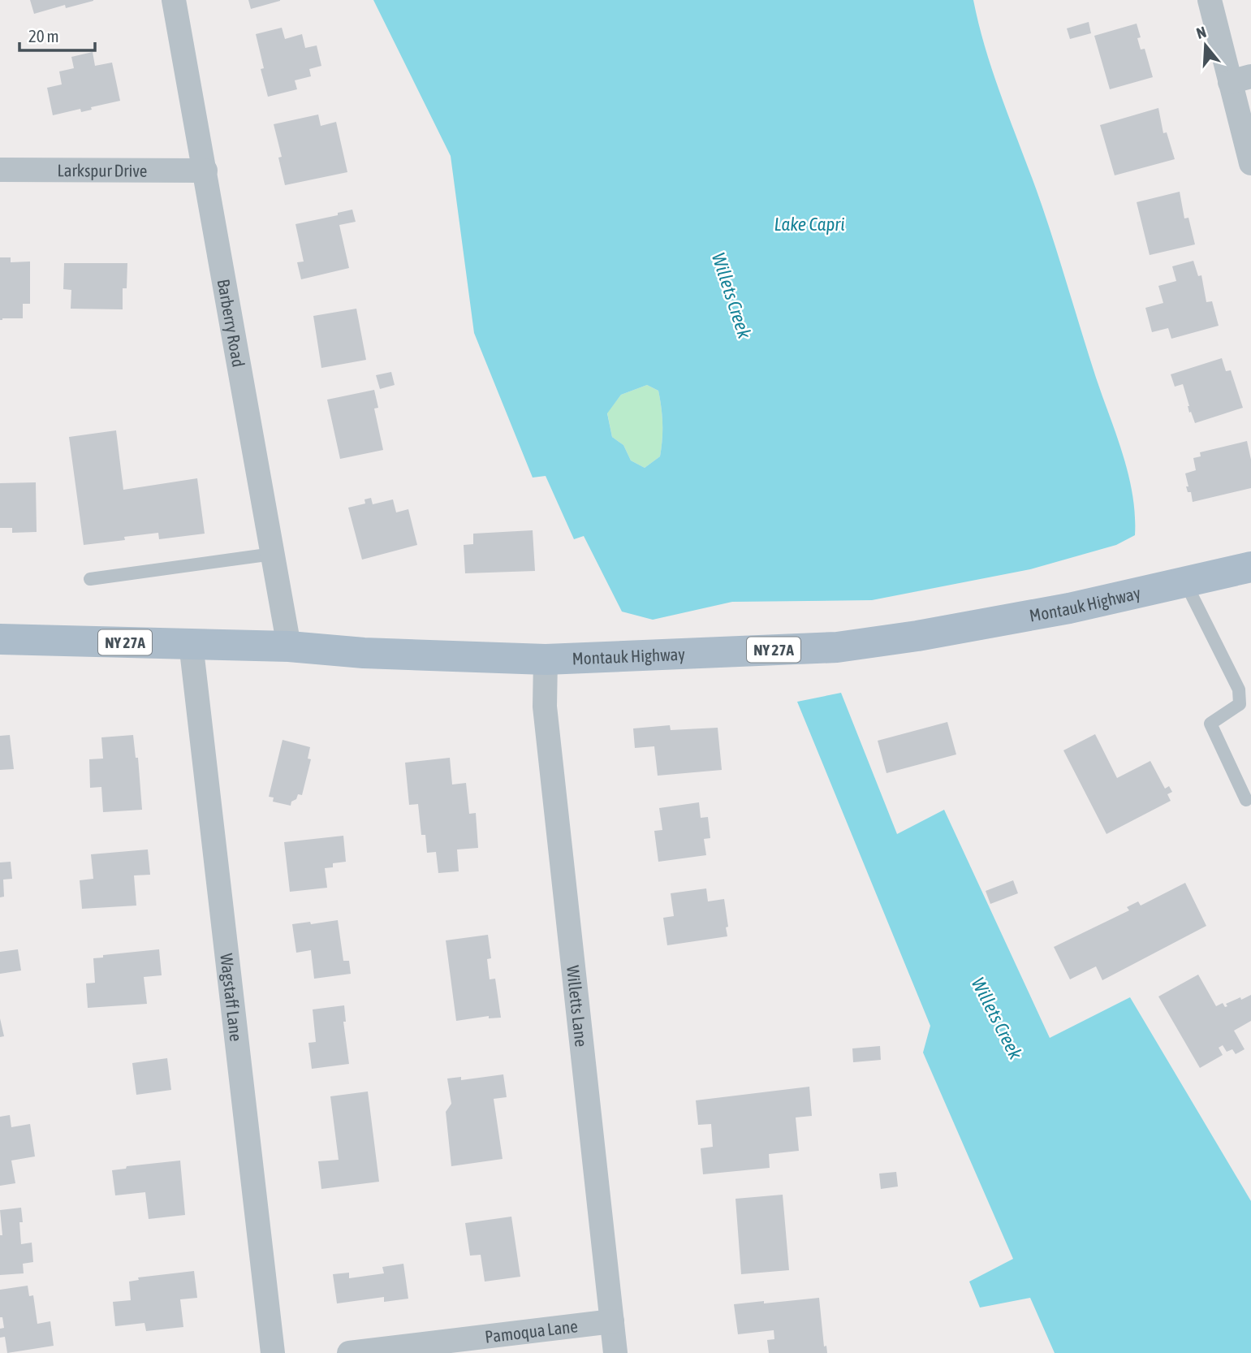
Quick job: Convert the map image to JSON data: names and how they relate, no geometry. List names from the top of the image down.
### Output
{
  "streets": {
    "main road": ["Montauk Highway", "NY 27A"],
    "street": [
      "Larkspur Drive",
      "Barberry Road",
      "Wagstaff Lane",
      "Willetts Lane",
      "Pamoqua Lane"
    ]
  },
  "crossings": [
    ["Larkspur Drive", "Barberry Road"],
    ["Barberry Road", "Montauk Highway"],
    ["Montauk Highway", "Wagstaff Lane"],
    ["Montauk Highway", "Willetts Lane"],
    ["Willetts Lane", "Pamoqua Lane"]
  ],
  "water": ["Lake Capri", "Willets Creek"],
  "scale_bar": "20 m",
  "north": "top"
}
